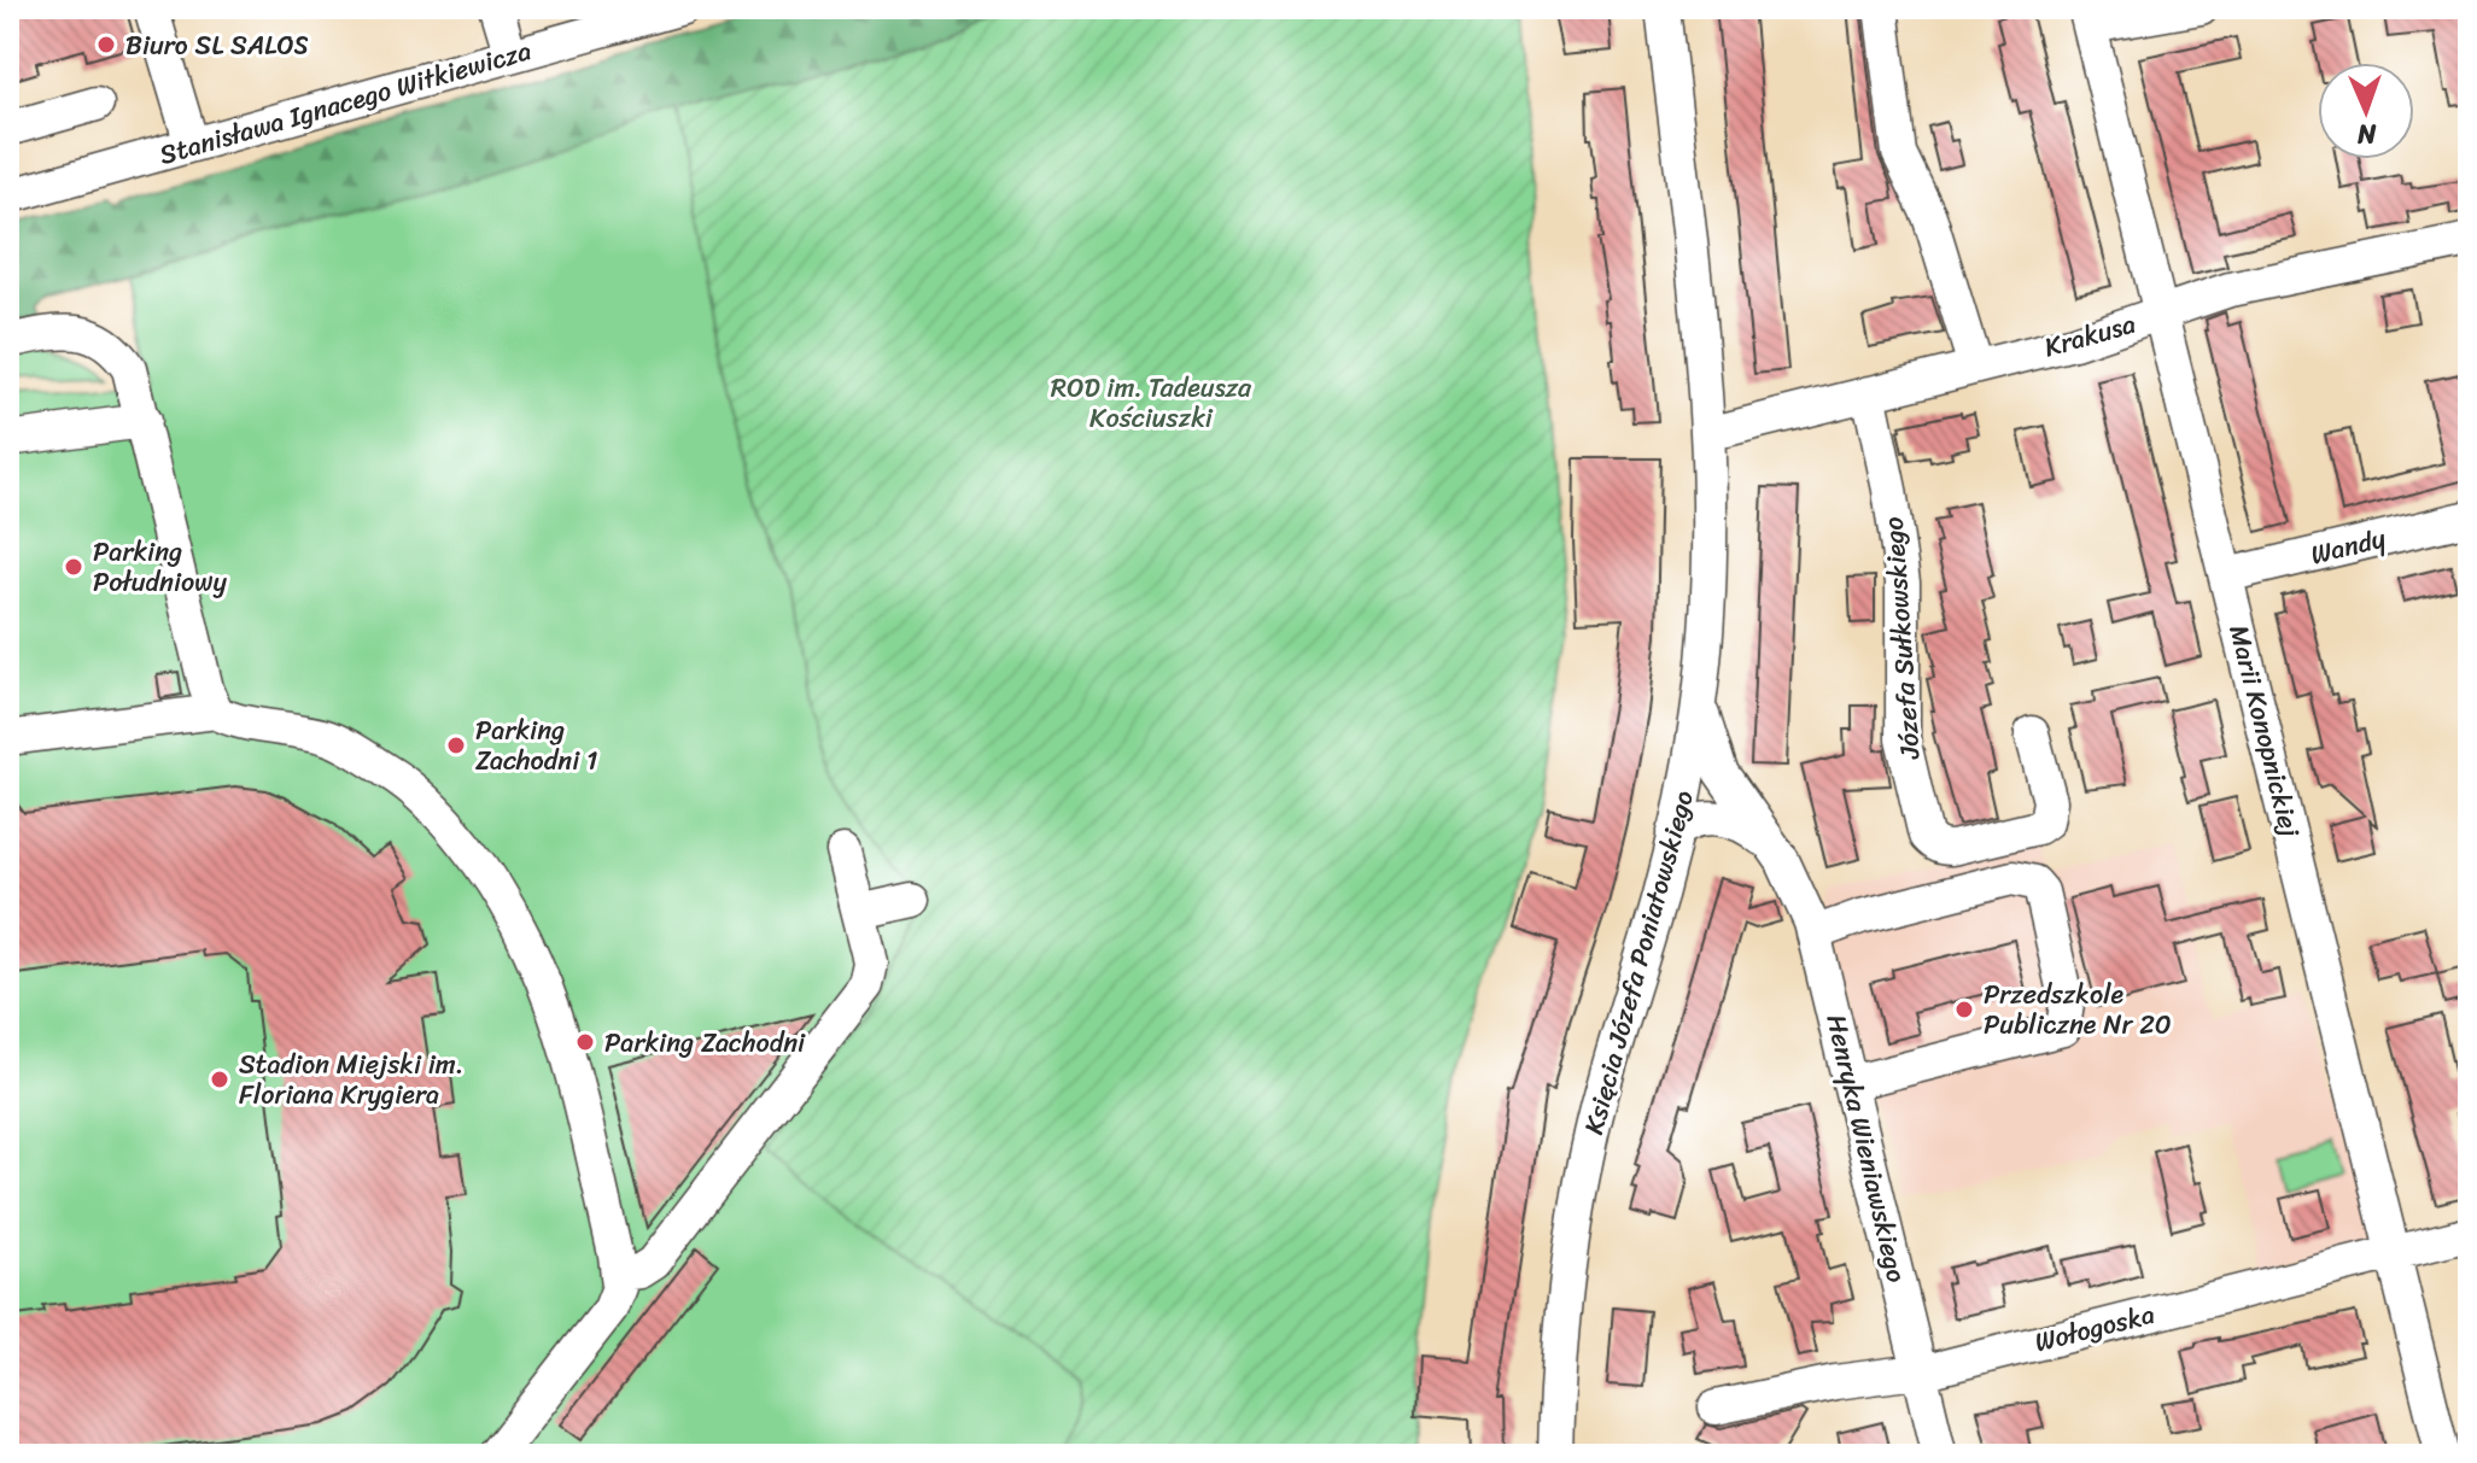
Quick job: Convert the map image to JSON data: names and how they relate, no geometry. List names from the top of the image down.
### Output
{
  "streets": {
    "street": [
      "Stanisława Ignacego Witkiewicza",
      "Krakusa",
      "Wandy",
      "Józefa Sułkowskiego",
      "Marii Konopnickiej",
      "Księcia Józefa Poniatowskiego",
      "Henryka Wieniawskiego",
      "Wołogoska"
    ]
  },
  "crossings": [
    ["Krakusa", "Józefa Sułkowskiego"],
    ["Krakusa", "Marii Konopnickiej"],
    ["Krakusa", "Księcia Józefa Poniatowskiego"],
    ["Wandy", "Marii Konopnickiej"],
    ["Marii Konopnickiej", "Wołogoska"],
    ["Księcia Józefa Poniatowskiego", "Henryka Wieniawskiego"],
    ["Henryka Wieniawskiego", "Wołogoska"]
  ],
  "parks": ["ROD im. Tadeusza Kościuszki"],
  "places": [
    "Biuro SL SALOS",
    "Parking Południowy",
    "Parking Zachodni 1",
    "Przedszkole Publiczne Nr 20",
    "Parking Zachodni",
    "Stadion Miejski im. Floriana Krygiera"
  ],
  "north": "bottom"
}
